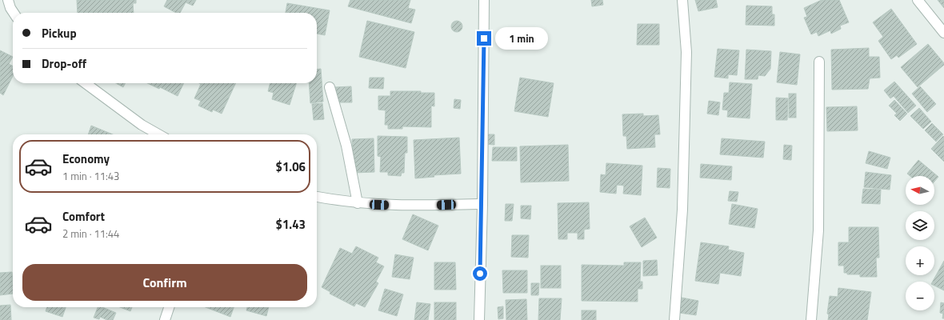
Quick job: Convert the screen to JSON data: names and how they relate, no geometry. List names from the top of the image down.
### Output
{
  "north": "left",
  "page": {
    "banner": ["Pickup", "Drop-off"],
    "bubble": "1 min",
    "list": [
      {
        "name": "Economy",
        "note": "1 min · 11:43",
        "value": "$1.06"
      },
      {
        "name": "Comfort",
        "note": "2 min · 11:44",
        "value": "$1.43"
      }
    ],
    "map_buttons": ["+", "−"],
    "buttons": "Confirm"
  }
}
